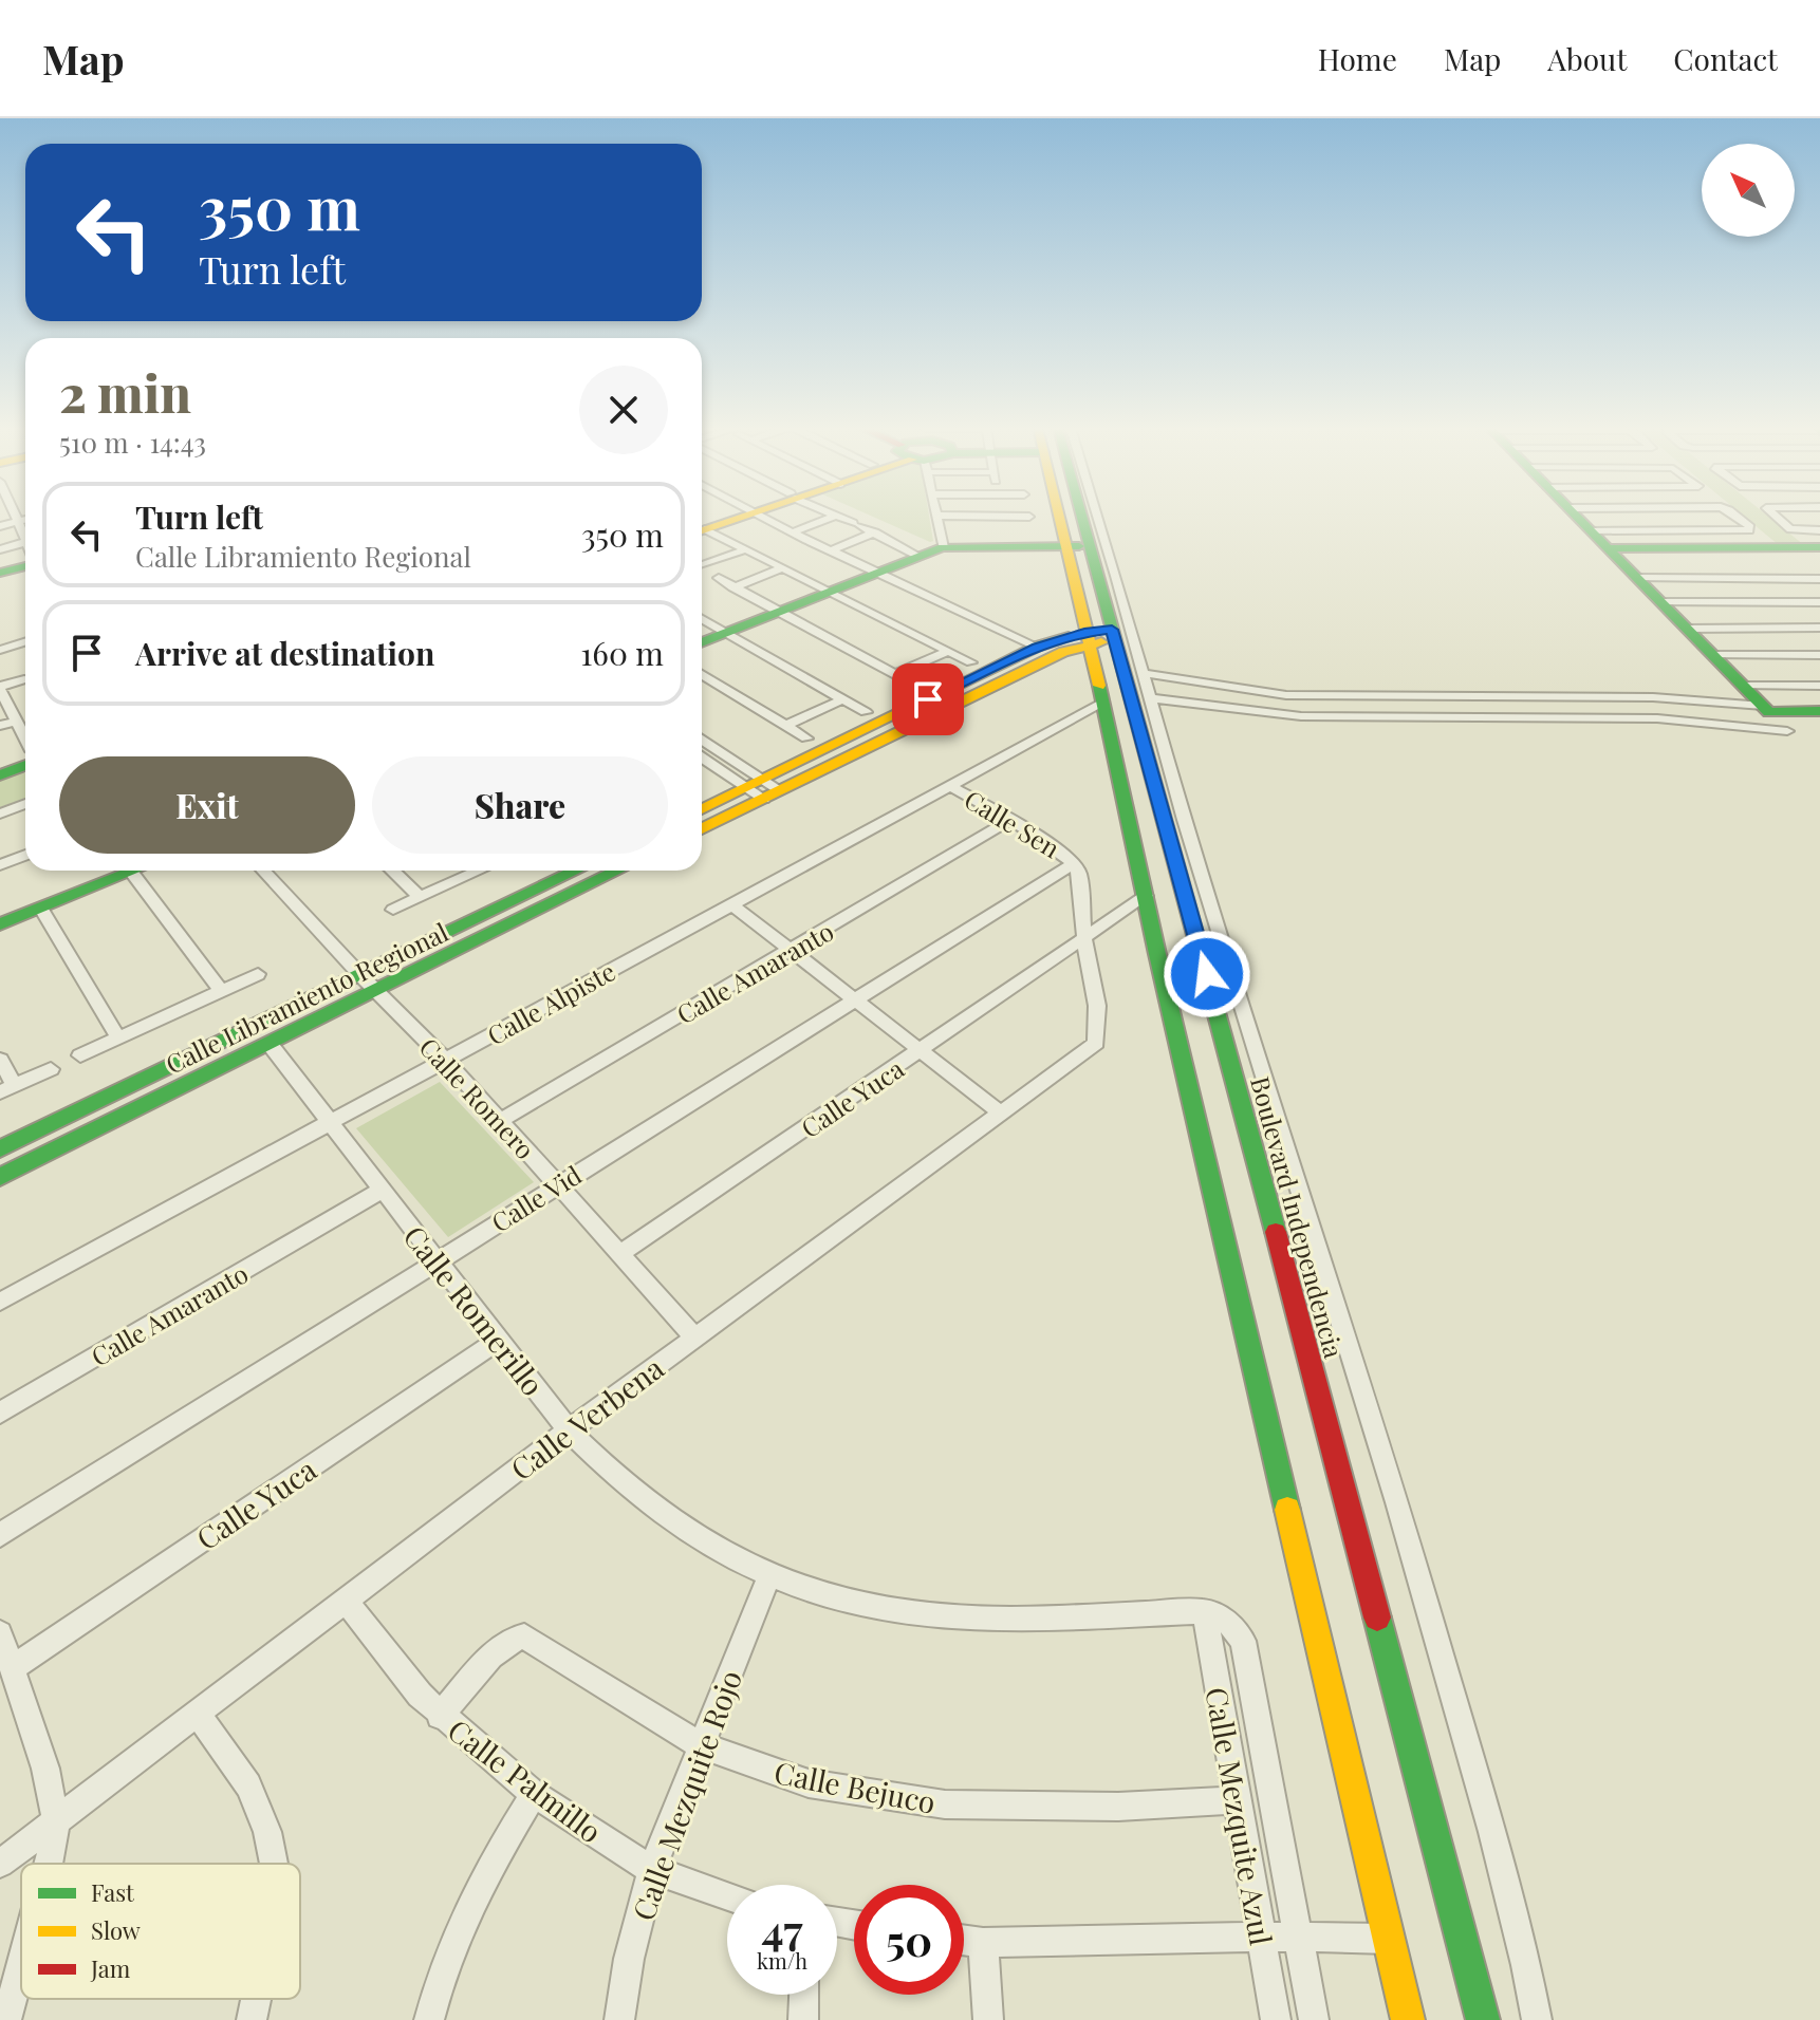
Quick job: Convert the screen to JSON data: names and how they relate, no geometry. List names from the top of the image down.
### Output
{
  "streets": {
    "street": [
      "Calle Sen",
      "Calle Amaranto",
      "Calle Libramiento Regional",
      "Calle Alpiste",
      "Calle Romero",
      "Calle Yuca",
      "Calle Vid",
      "Boulevard Independencia",
      "Calle Romerillo",
      "Calle Verbena",
      "Calle Palmillo",
      "Calle Bejuco",
      "Calle Mezquite Rojo",
      "Calle Mezquite Azul"
    ]
  },
  "crossings": [
    ["Calle Sen", "Calle Amaranto"],
    ["Calle Sen", "Calle Alpiste"],
    ["Calle Sen", "Calle Vid"],
    ["Calle Amaranto", "Calle Romero"],
    ["Calle Amaranto", "Calle Romerillo"],
    ["Calle Libramiento Regional", "Calle Romero"],
    ["Calle Libramiento Regional", "Calle Romerillo"],
    ["Calle Alpiste", "Calle Romero"],
    ["Calle Alpiste", "Calle Romerillo"],
    ["Calle Romero", "Calle Yuca"],
    ["Calle Romero", "Calle Vid"],
    ["Calle Romero", "Calle Verbena"],
    ["Calle Yuca", "Calle Romerillo"],
    ["Calle Yuca", "Calle Verbena"],
    ["Calle Vid", "Calle Romerillo"],
    ["Calle Romerillo", "Calle Verbena"],
    ["Calle Romerillo", "Calle Mezquite Rojo"],
    ["Calle Romerillo", "Calle Mezquite Azul"],
    ["Calle Verbena", "Calle Palmillo"],
    ["Calle Palmillo", "Calle Bejuco"],
    ["Calle Palmillo", "Calle Mezquite Rojo"],
    ["Calle Bejuco", "Calle Mezquite Rojo"],
    ["Calle Bejuco", "Calle Mezquite Azul"]
  ],
  "legend": ["Fast", "Slow", "Jam"],
  "north": "top left",
  "page": {
    "header": "Map",
    "nav": [
      "Home",
      "Map",
      "About",
      "Contact"
    ],
    "turn": ["350 m", "Turn left"],
    "heading": ["2 min", "510 m · 14:43"],
    "list": [
      {
        "name": "Turn left",
        "note": "Calle Libramiento Regional",
        "value": "350 m"
      },
      {
        "name": "Arrive at destination",
        "value": "160 m"
      }
    ],
    "buttons": ["Exit", "Share"],
    "speed": "47 km/h",
    "limit": "50"
  }
}
